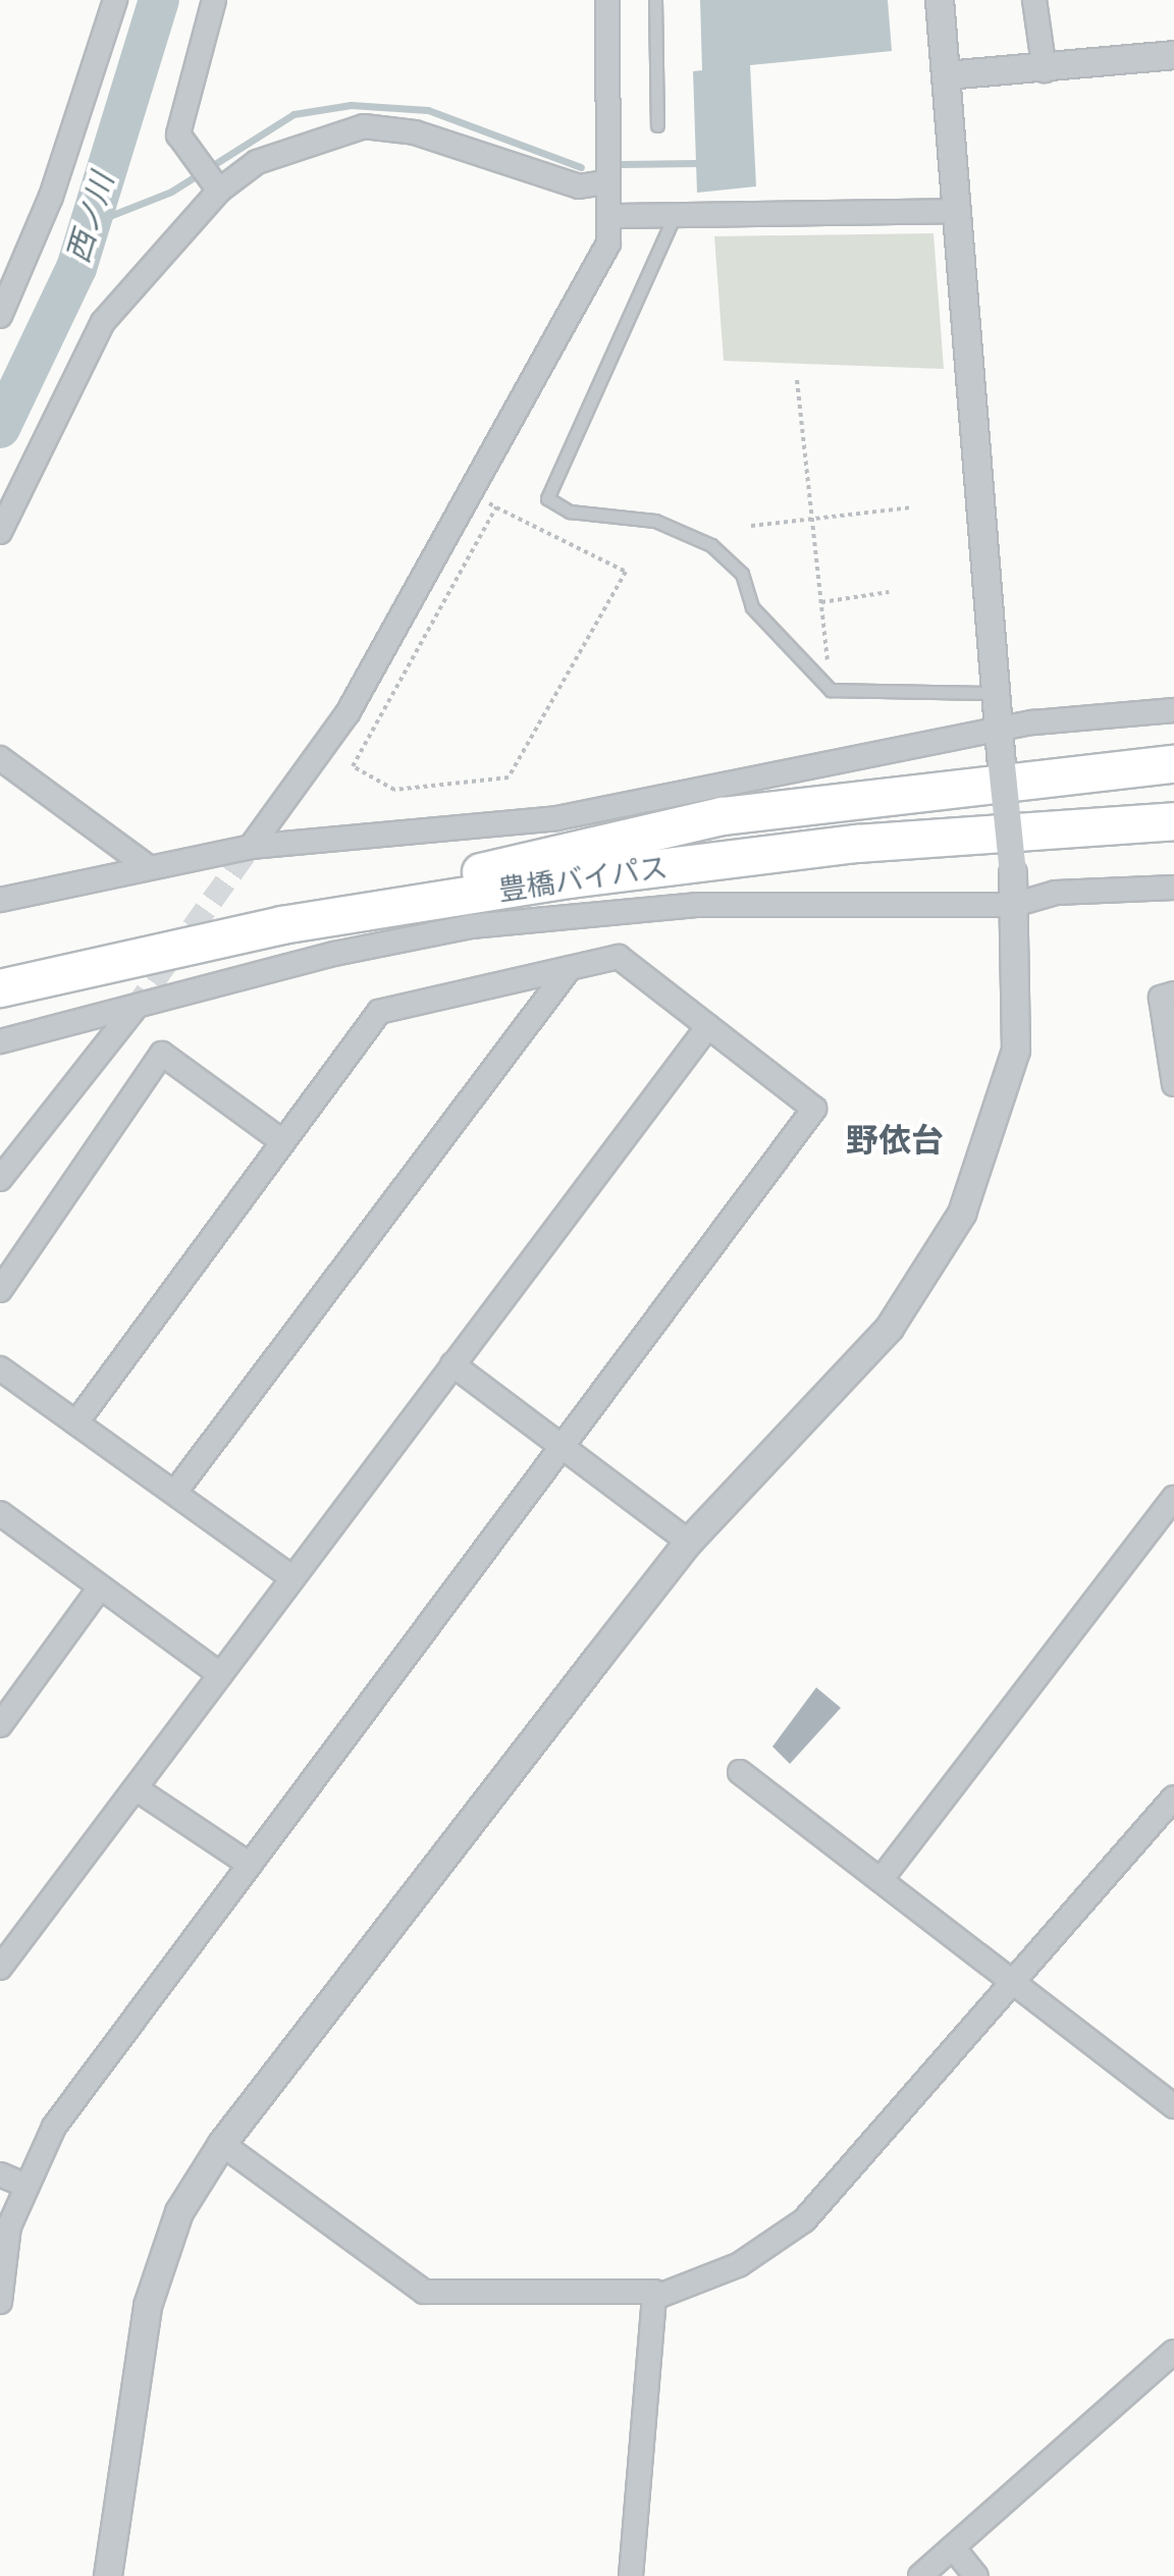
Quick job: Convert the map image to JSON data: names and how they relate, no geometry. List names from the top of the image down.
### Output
{
  "streets": {
    "highway": ["豊橋バイパス"]
  },
  "districts": ["野依台"],
  "water": ["西ノ川"]
}
